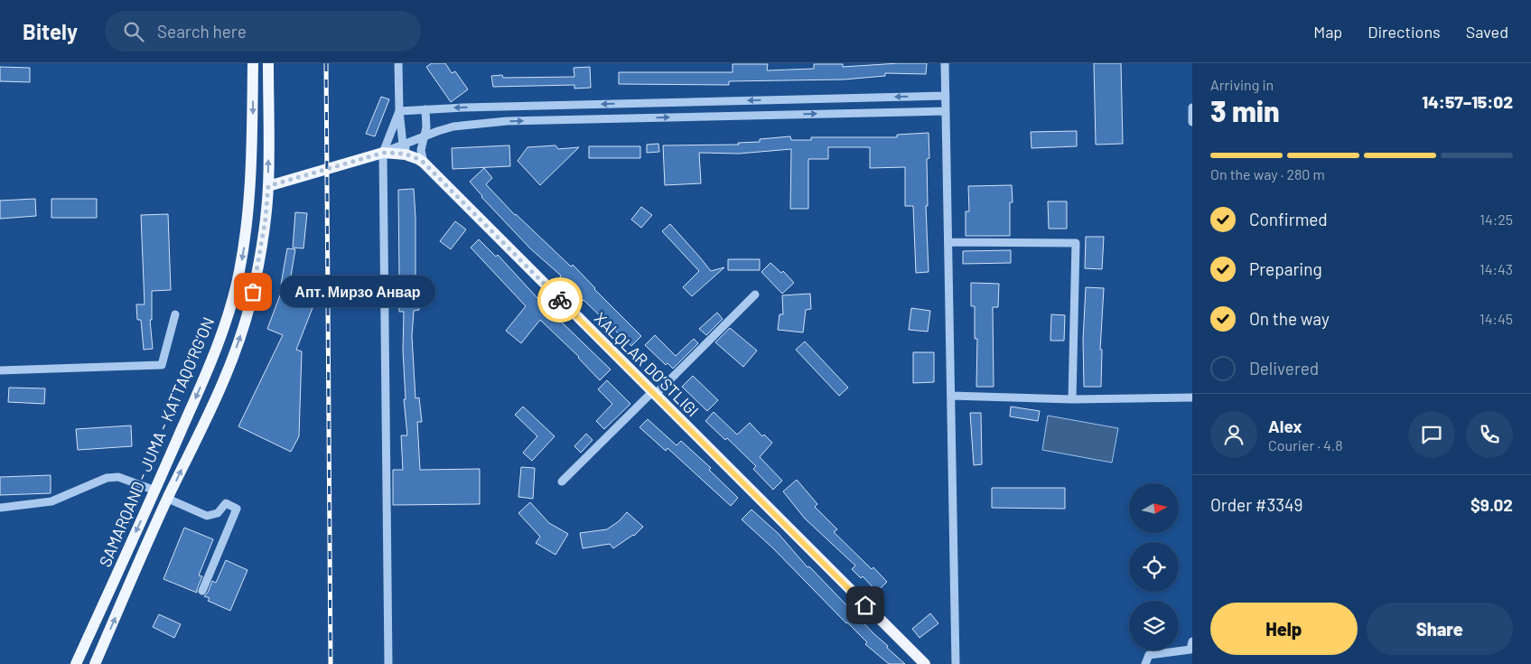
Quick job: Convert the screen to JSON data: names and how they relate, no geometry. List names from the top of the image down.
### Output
{
  "streets": {
    "main road": ["XALQLAR DO’STLIGI", "SAMARQAND - JUMA - KATTAQO‘RG‘ON"]
  },
  "crossings": [
    ["XALQLAR DO’STLIGI", "SAMARQAND - JUMA - KATTAQO‘RG‘ON"]
  ],
  "places": ["Апт. Мирзо Анвар"],
  "north": "right",
  "page": {
    "header": "Bitely",
    "search": "Search here",
    "nav": ["Map", "Directions", "Saved"],
    "heading": ["3 min", "Arriving in", "14:57–15:02"],
    "panel": [
      "Alex",
      "Courier · 4.8",
      "Order #3349",
      "$9.02"
    ],
    "bar": "On the way · 280 m",
    "list": [
      ["Confirmed", "14:25"],
      ["Preparing", "14:43"],
      ["On the way", "14:45"],
      "Delivered"
    ],
    "bubble": "Апт. Мирзо Анвар",
    "buttons": ["Help", "Share"]
  }
}
